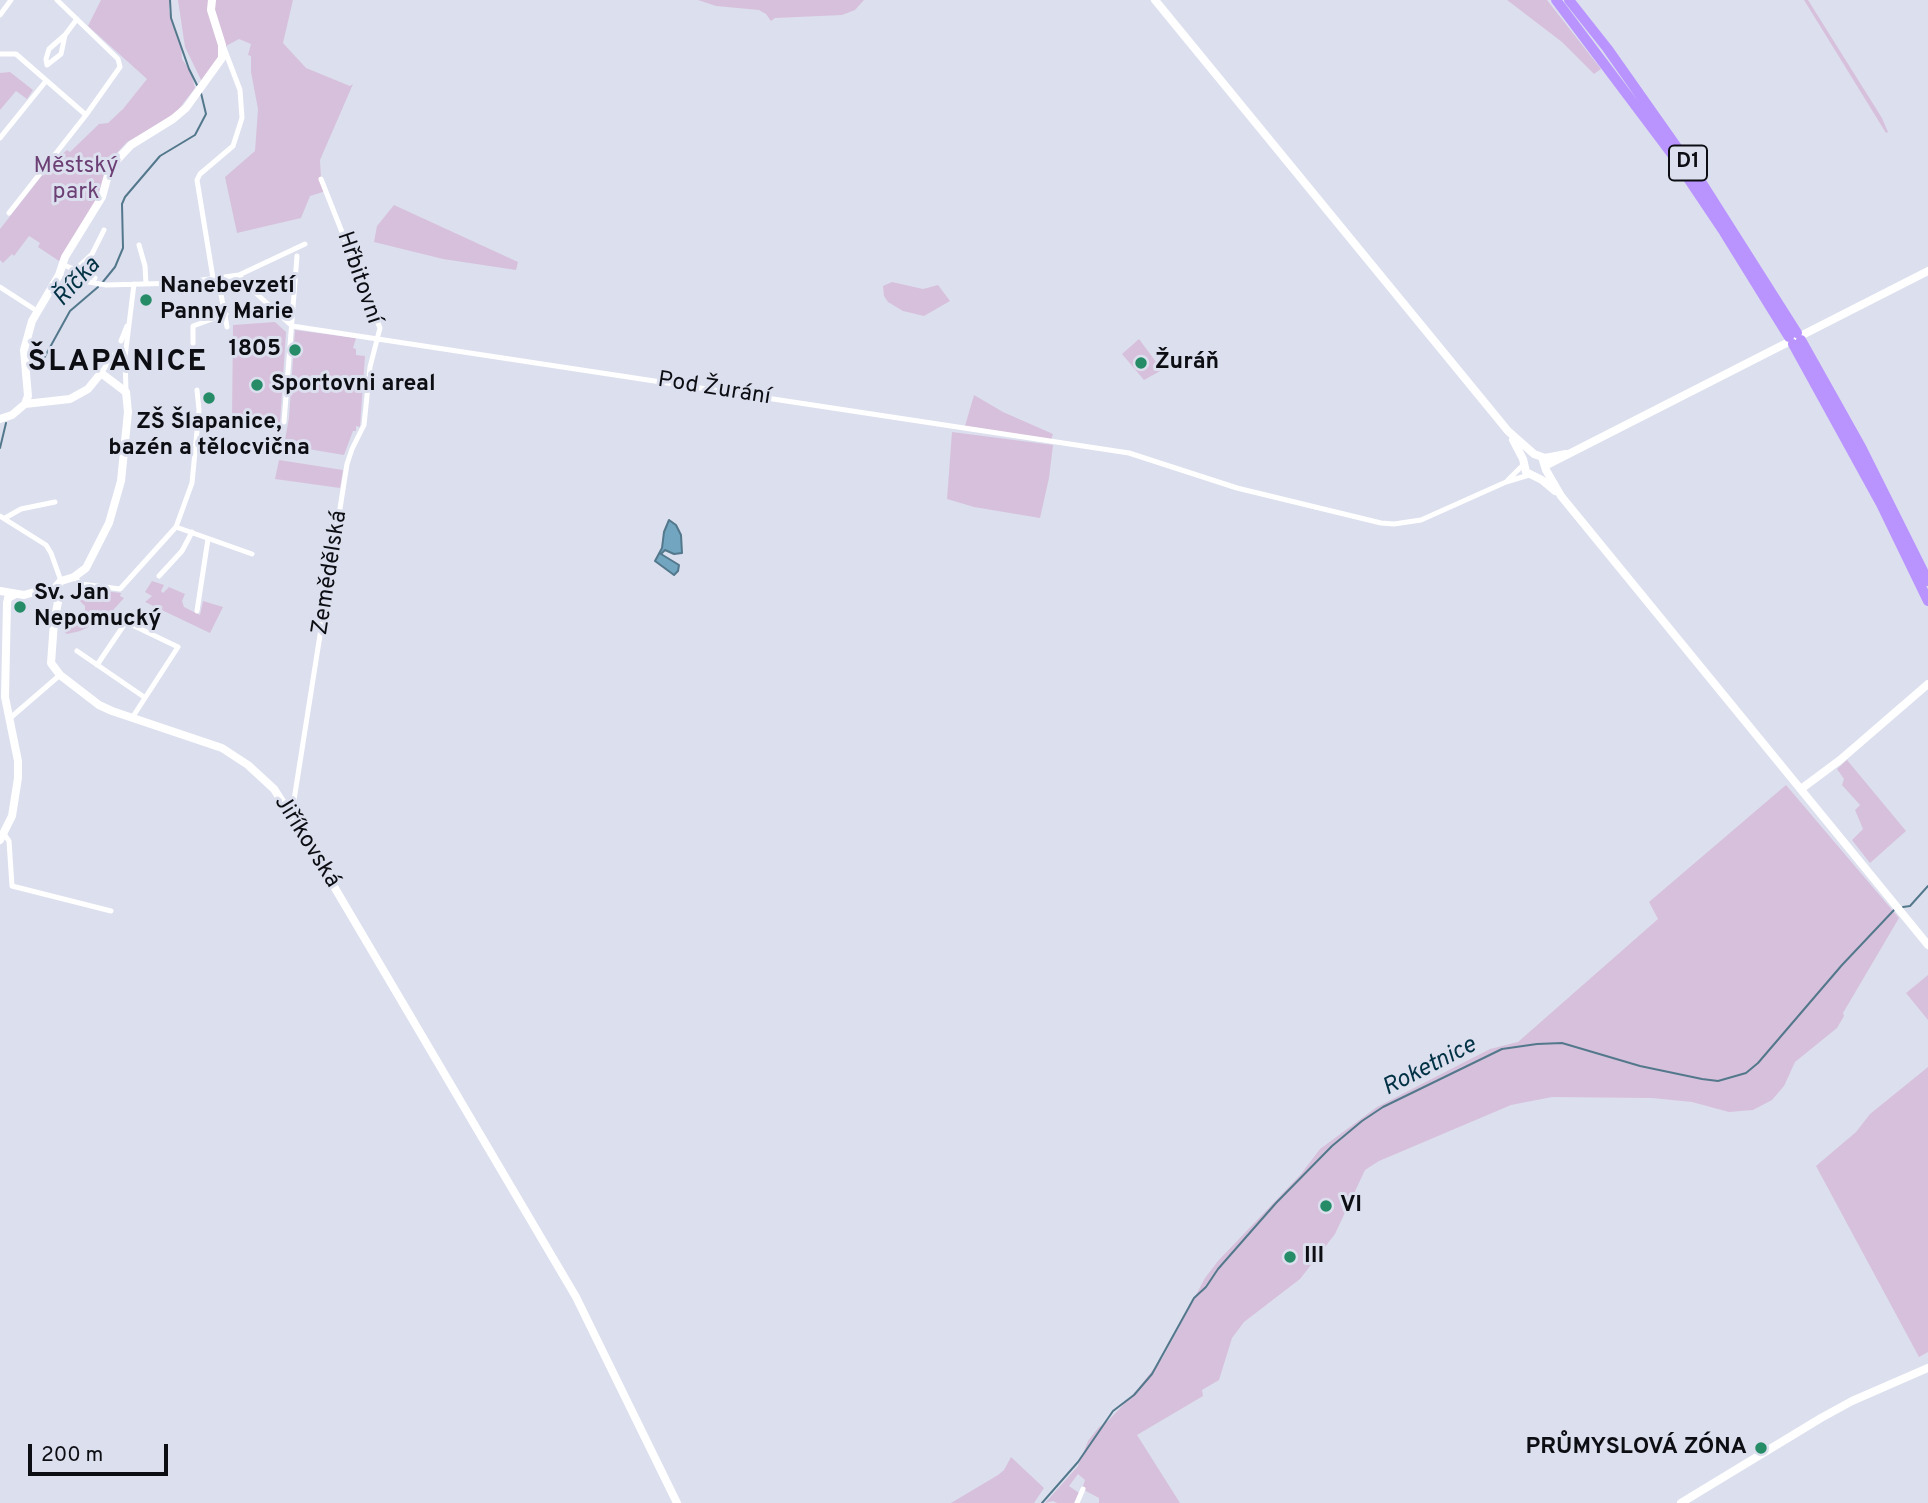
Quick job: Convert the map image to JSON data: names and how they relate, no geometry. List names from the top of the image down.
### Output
{
  "streets": {
    "highway": ["D1"],
    "street": [
      "Hřbitovní",
      "Pod Žurání",
      "Zemědělská",
      "Jiříkovská"
    ]
  },
  "crossings": [
    ["Hřbitovní", "Pod Žurání"],
    ["Hřbitovní", "Zemědělská"],
    ["Pod Žurání", "Zemědělská"],
    ["Zemědělská", "Jiříkovská"]
  ],
  "districts": ["ŠLAPANICE"],
  "water": ["Říčka", "Roketnice"],
  "parks": ["Městský park"],
  "places": [
    "Nanebevzetí Panny Marie",
    "1805",
    "Žuráň",
    "Sportovni areal",
    "ZŠ Šlapanice, bazén a tělocvična",
    "Sv. Jan Nepomucký",
    "VI",
    "III",
    "PRŮMYSLOVÁ ZÓNA"
  ],
  "scale_bar": "200 m"
}
